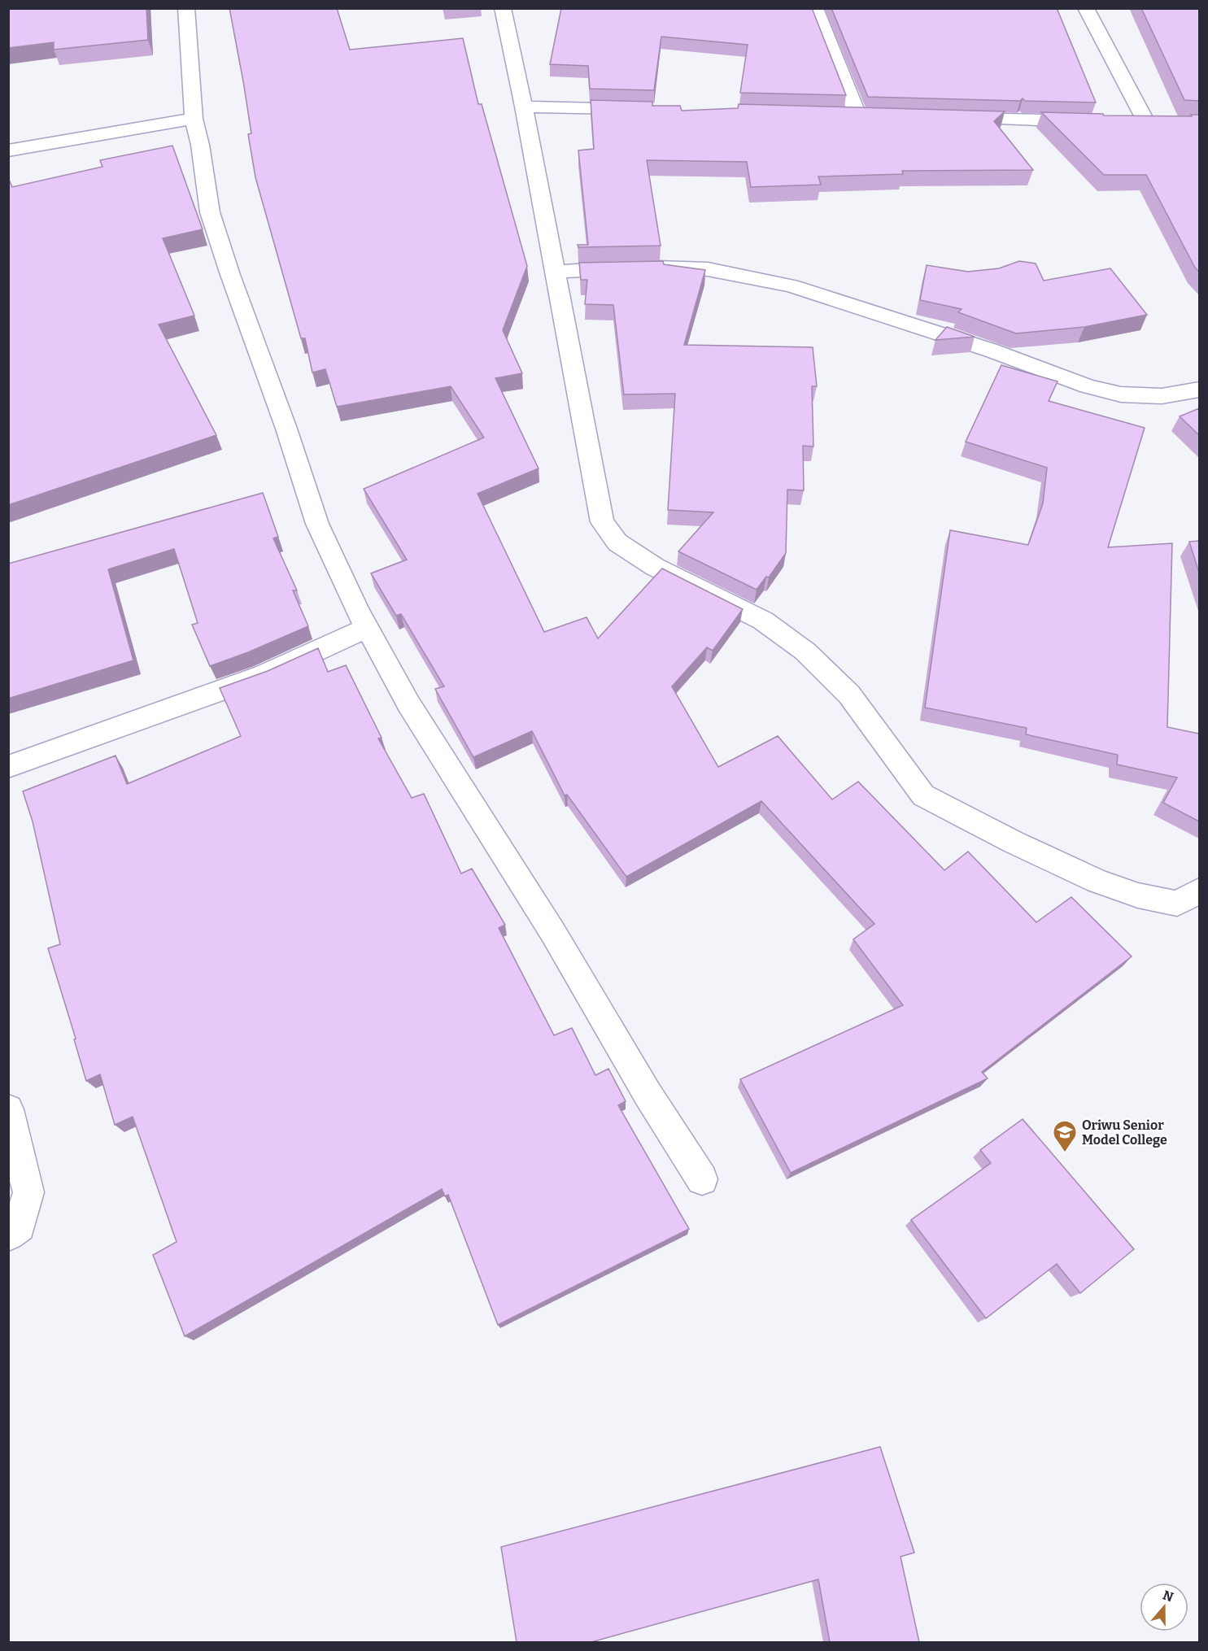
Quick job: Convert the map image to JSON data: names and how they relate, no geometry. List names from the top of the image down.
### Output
{
  "places": {
    "school or university": ["Oriwu Senior Model College"]
  },
  "north": "top"
}
